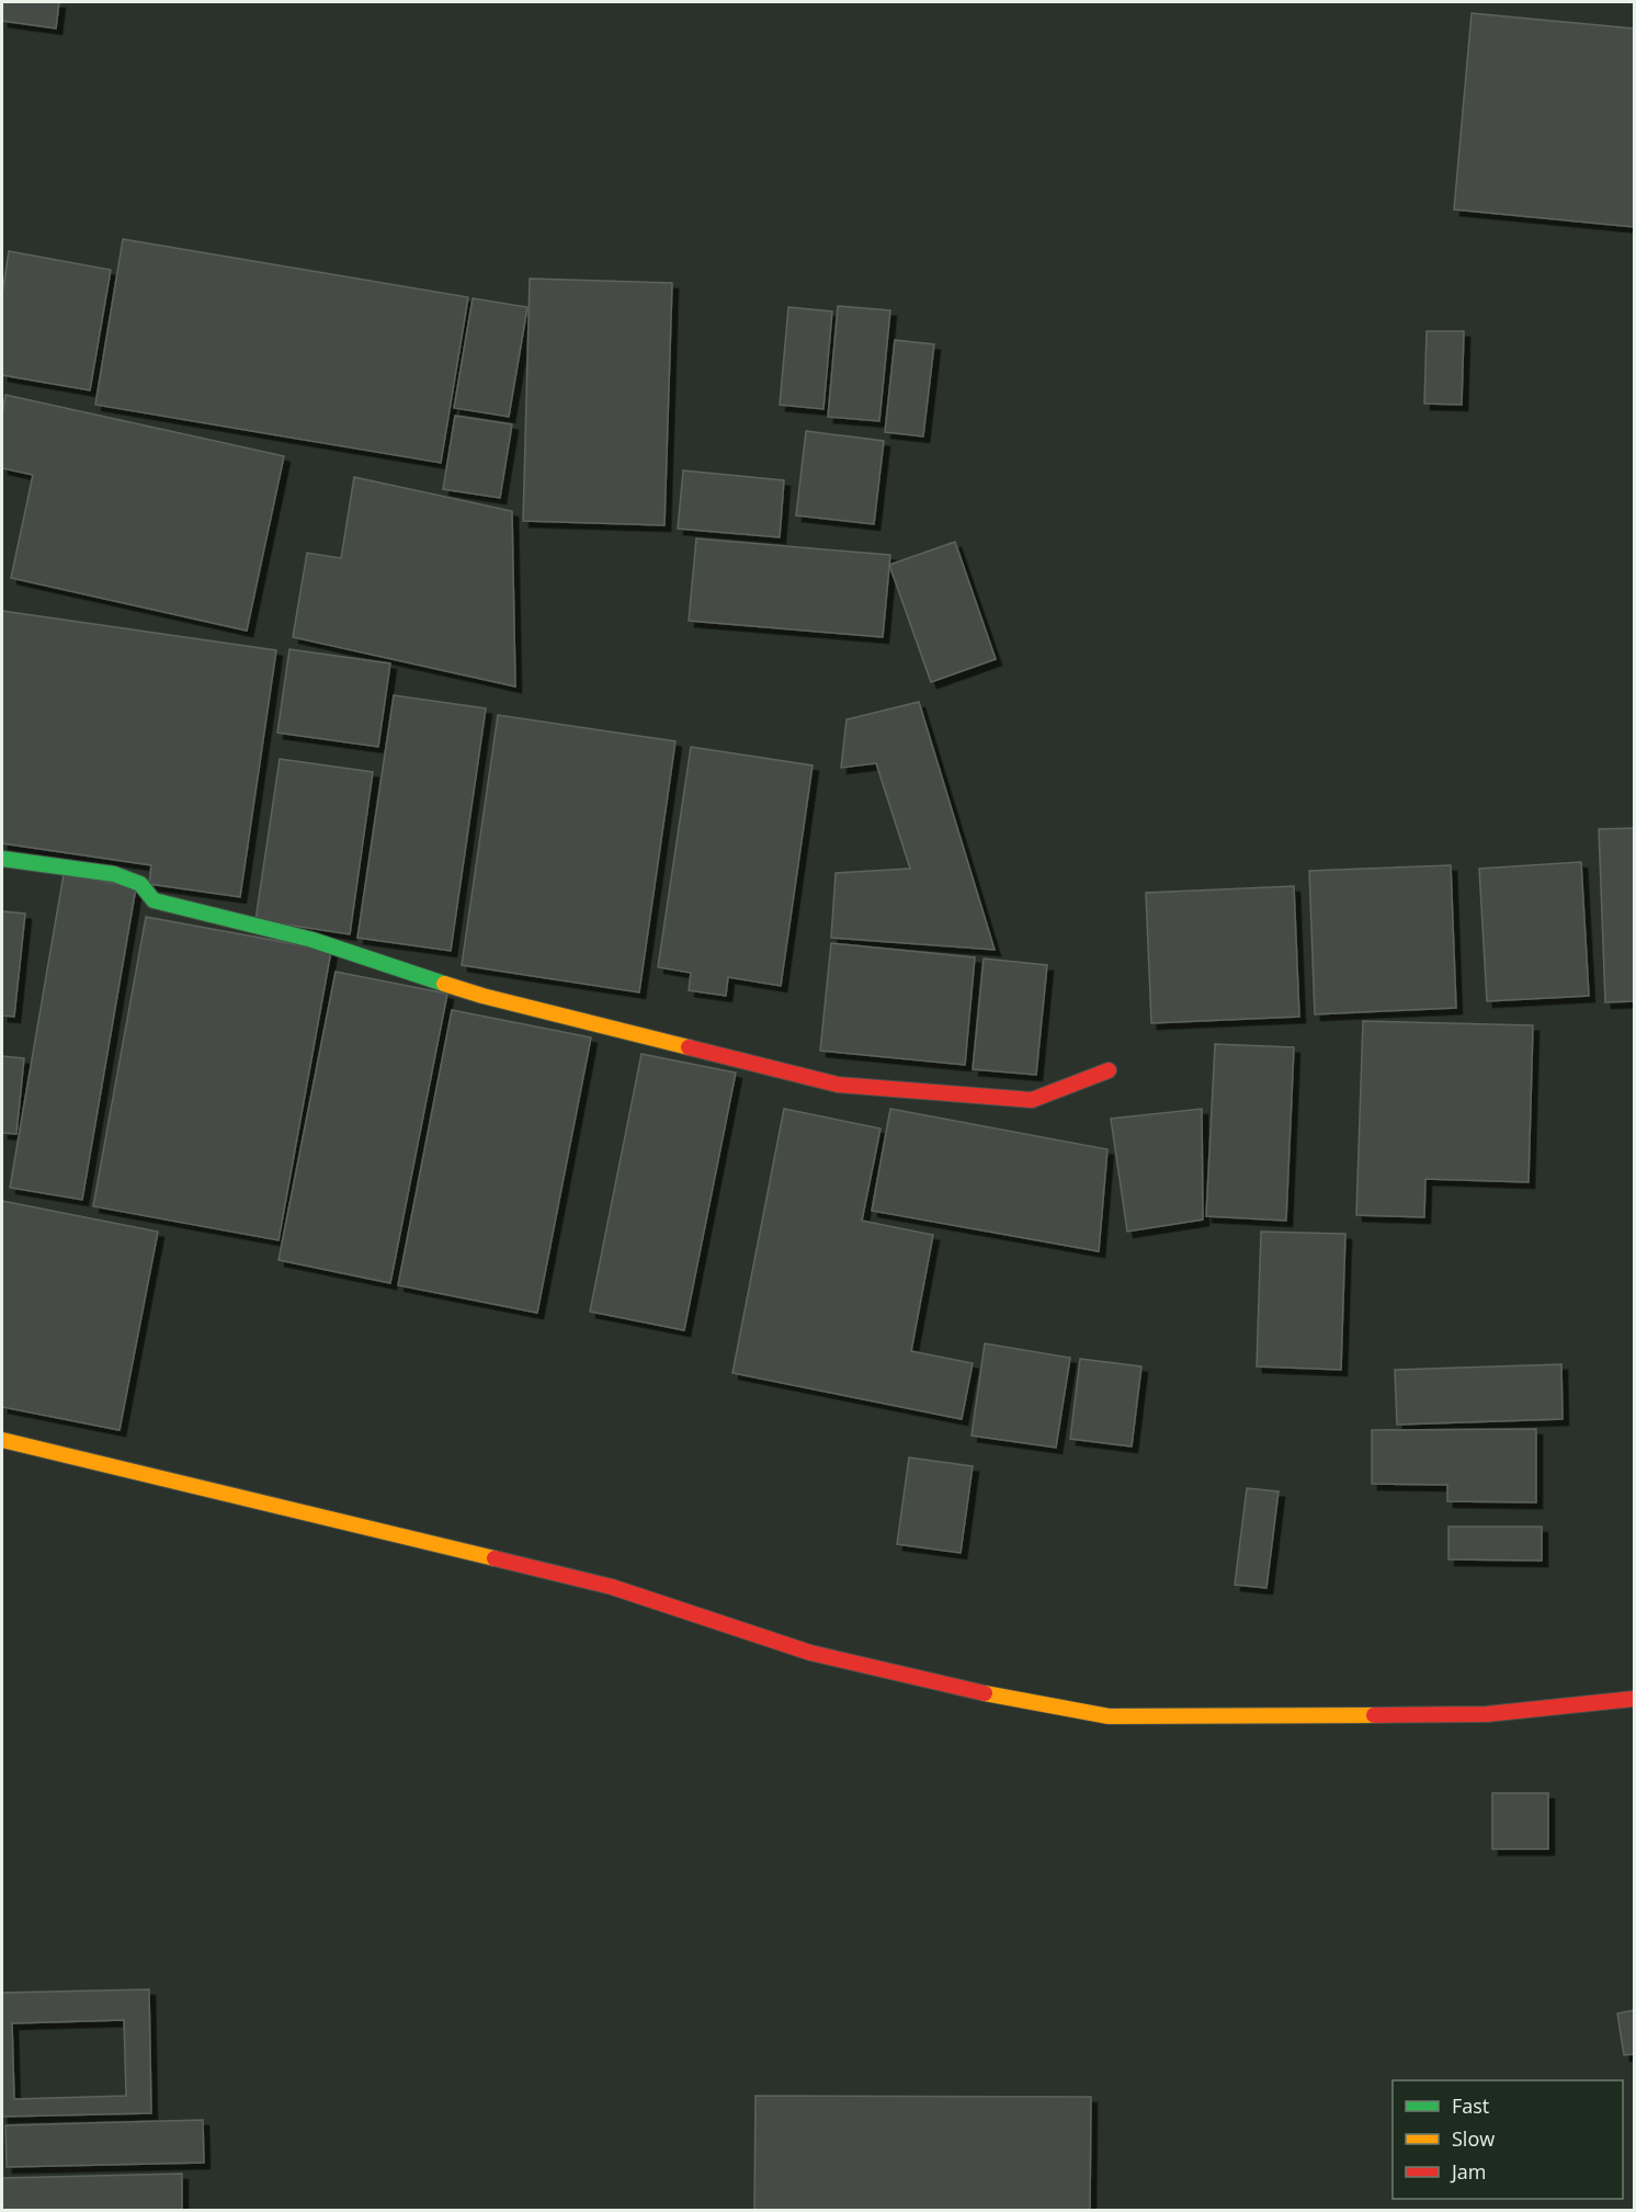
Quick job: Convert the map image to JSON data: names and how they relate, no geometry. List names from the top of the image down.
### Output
{
  "legend": ["Fast", "Slow", "Jam"]
}
